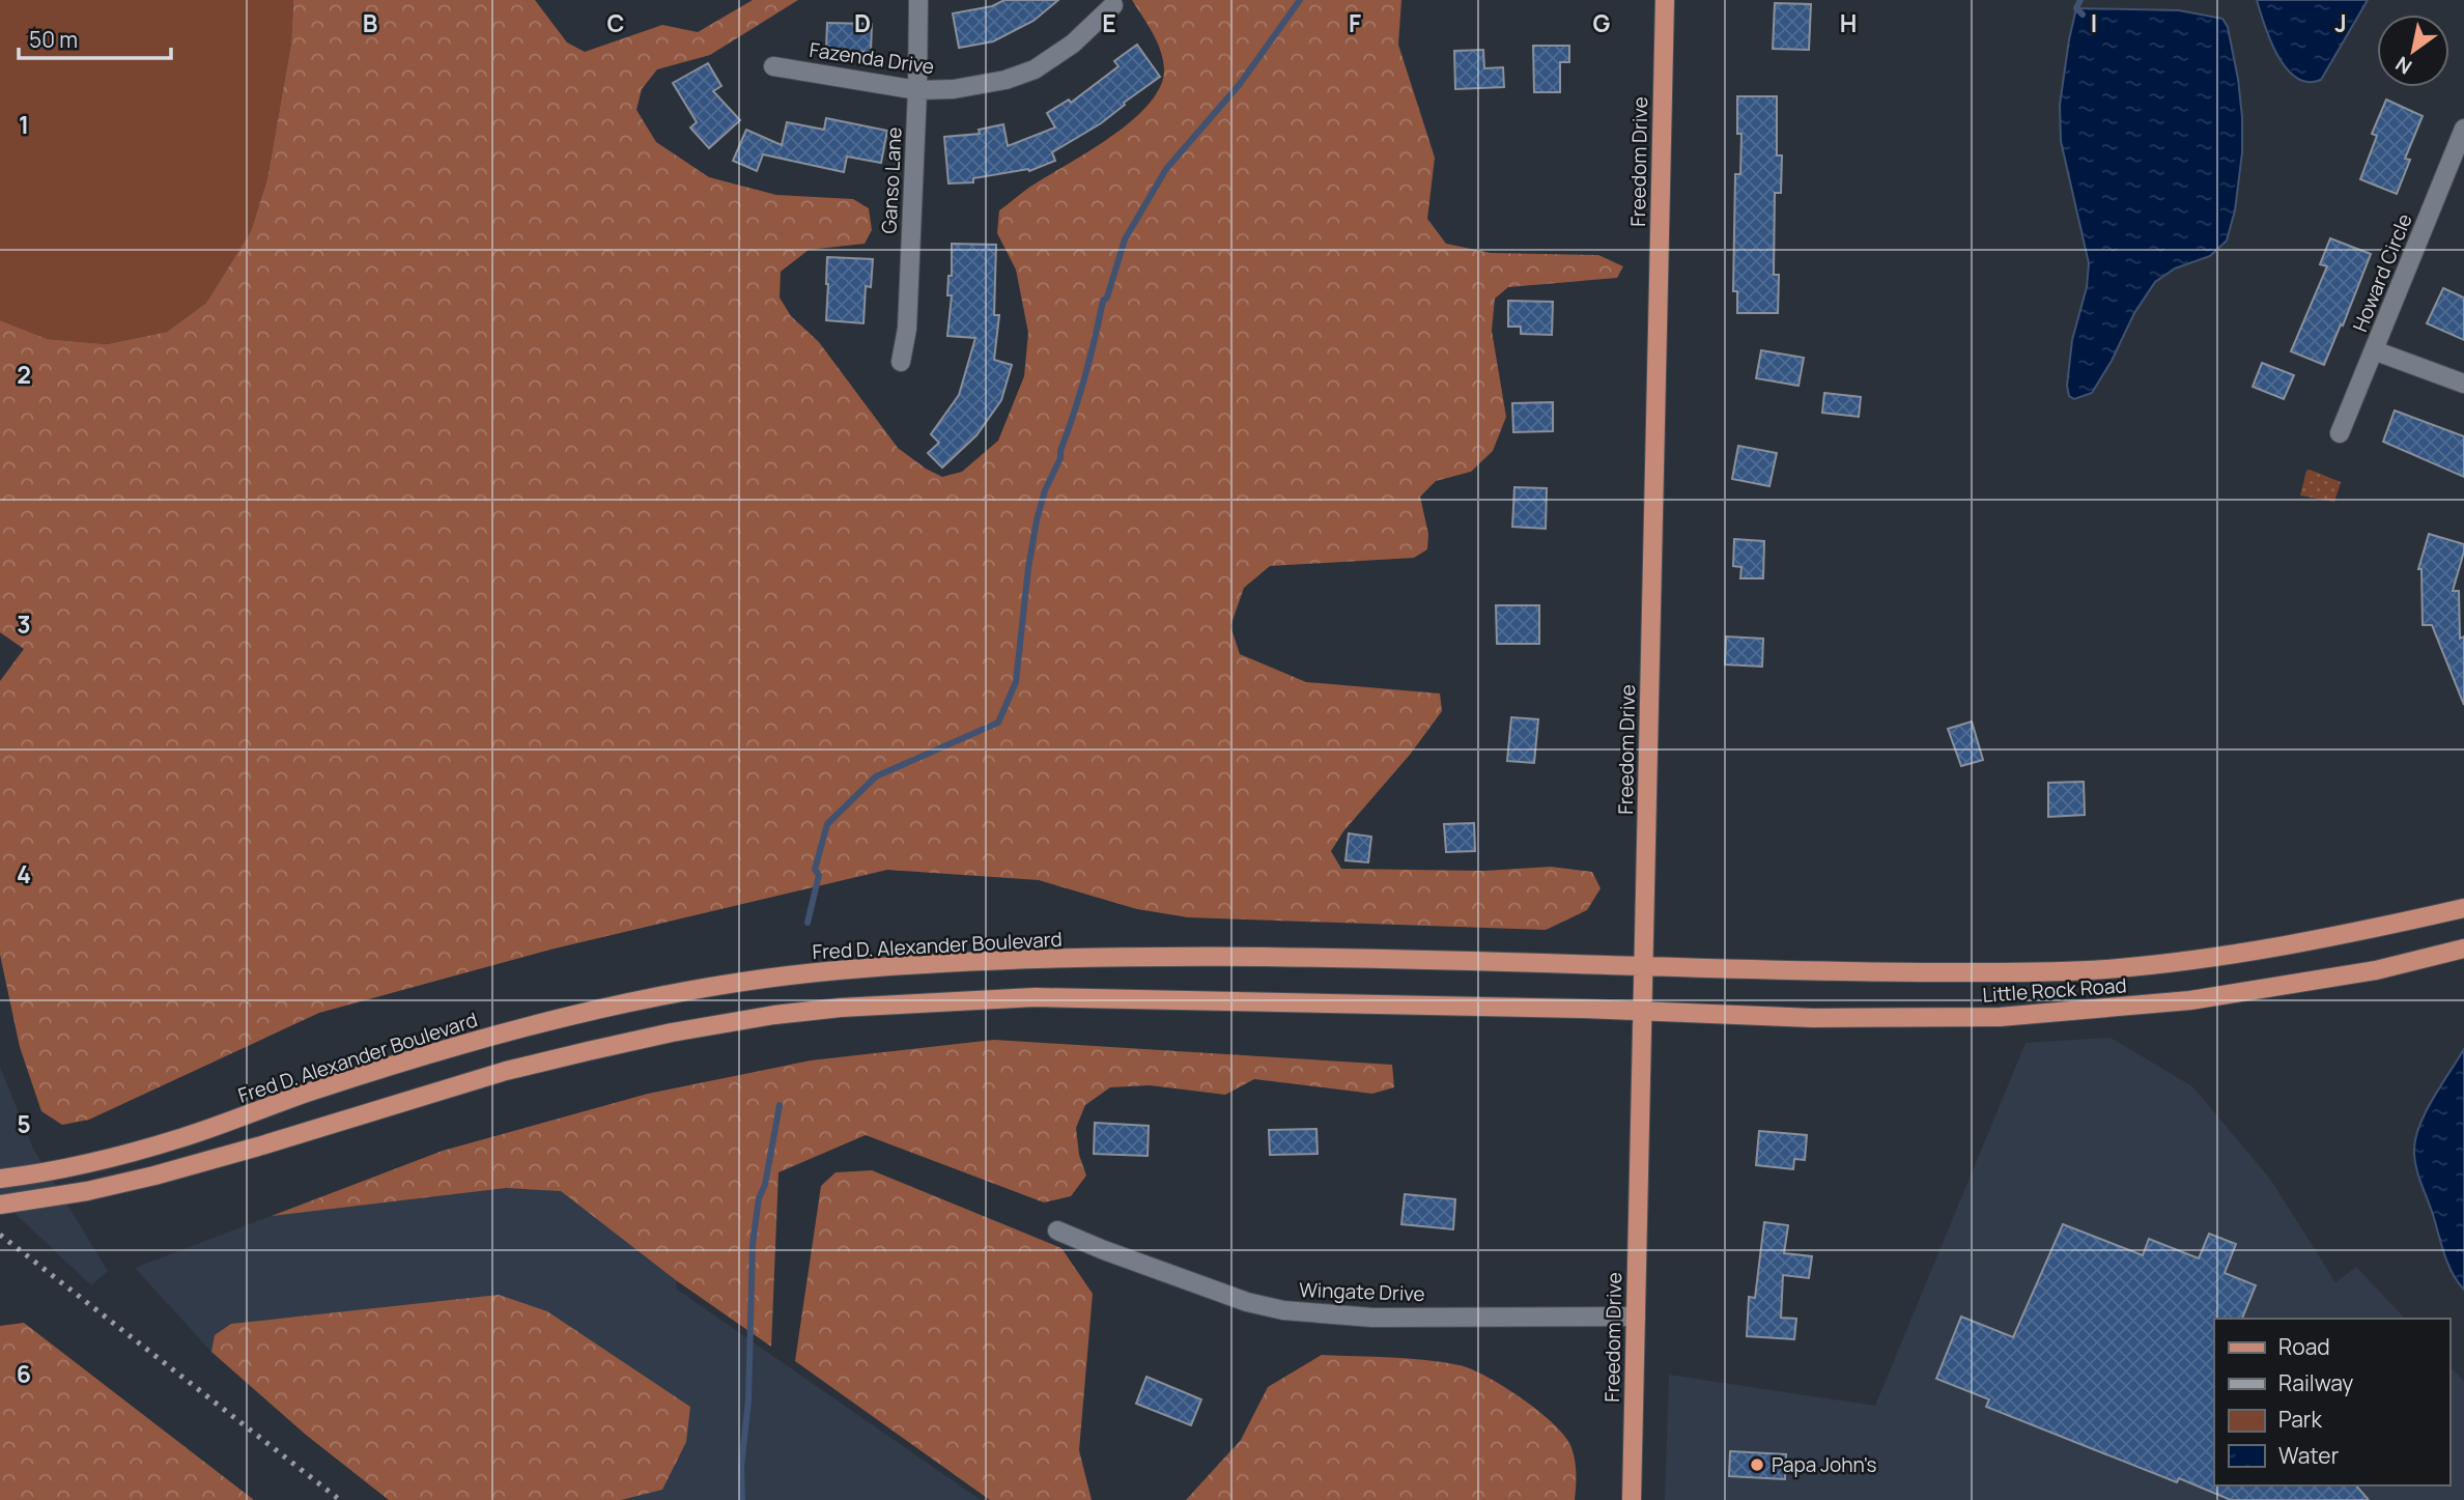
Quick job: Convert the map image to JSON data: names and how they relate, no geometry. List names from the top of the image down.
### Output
{
  "streets": {
    "main road": ["Freedom Drive", "Fred D. Alexander Boulevard", "Little Rock Road"],
    "street": [
      "Fazenda Drive",
      "Ganso Lane",
      "Howard Circle",
      "Wingate Drive"
    ]
  },
  "crossings": [
    ["Fazenda Drive", "Ganso Lane"],
    ["Freedom Drive", "Fred D. Alexander Boulevard"],
    ["Freedom Drive", "Little Rock Road"],
    ["Freedom Drive", "Wingate Drive"],
    ["Fred D. Alexander Boulevard", "Little Rock Road"]
  ],
  "places": ["Papa John's"],
  "legend": [
    "Road",
    "Railway",
    "Park",
    "Water"
  ],
  "scale_bar": "50 m",
  "north": "bottom left",
  "grid": {
    "columns": [
      "B",
      "C",
      "D",
      "E",
      "F",
      "G",
      "H",
      "I",
      "J"
    ],
    "rows": [
      "1",
      "2",
      "3",
      "4",
      "5",
      "6"
    ]
  }
}
